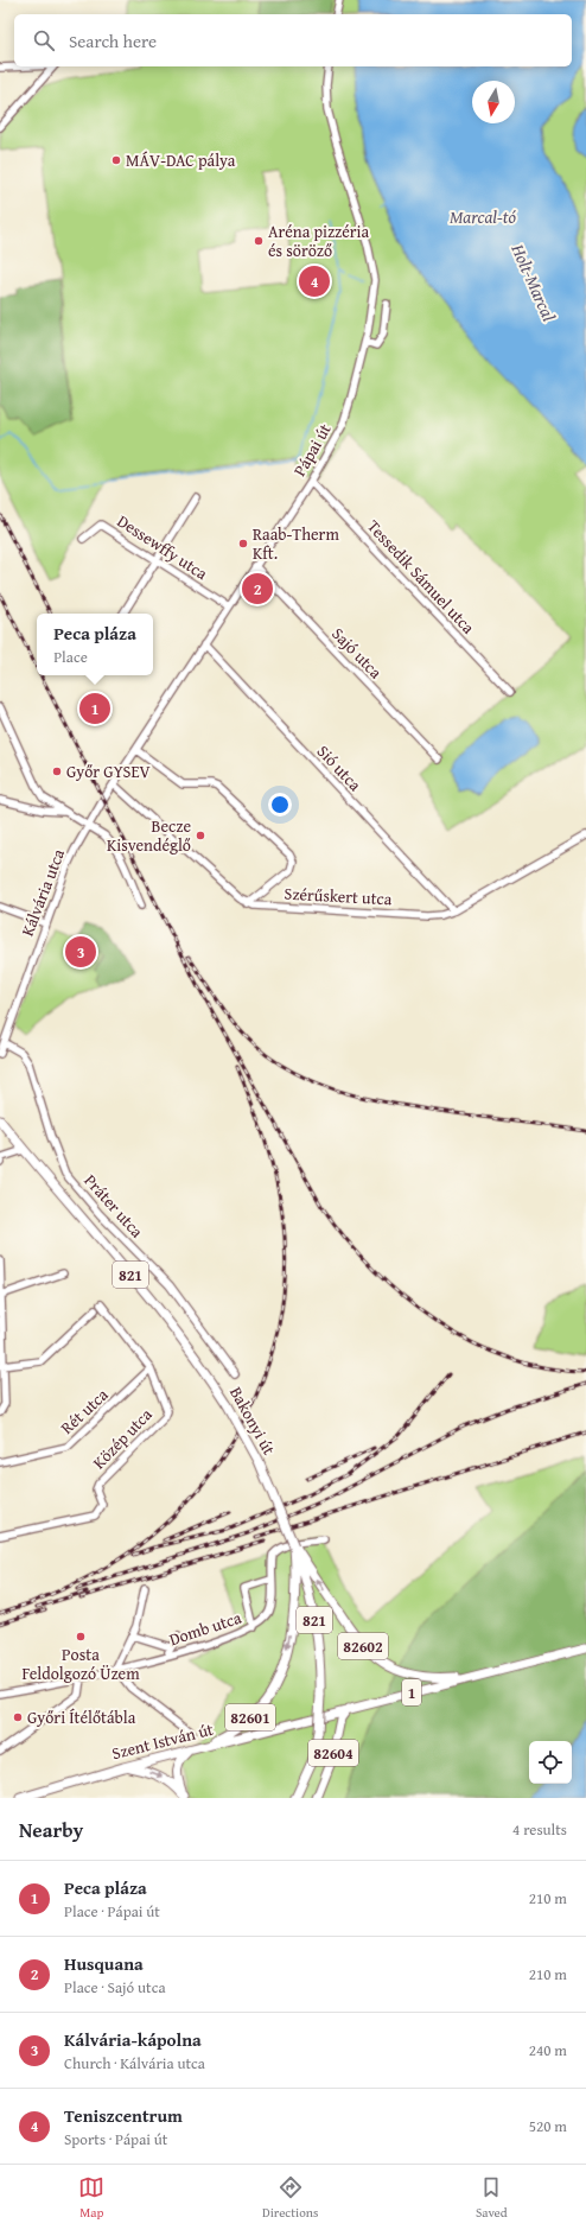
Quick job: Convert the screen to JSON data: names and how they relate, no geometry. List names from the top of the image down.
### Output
{
  "streets": {
    "main road": [
      "821",
      "Bakonyi út",
      "82602",
      "1",
      "82601",
      "Szent István út",
      "82604"
    ],
    "street": [
      "Pápai út",
      "Dessewffy utca",
      "Tessedik Sámuel utca",
      "Sajó utca",
      "Sió utca",
      "Kálvária utca",
      "Szérűskert utca",
      "Práter utca",
      "Rét utca",
      "Közép utca",
      "Domb utca"
    ]
  },
  "crossings": [
    ["Pápai út", "Dessewffy utca"],
    ["Pápai út", "Tessedik Sámuel utca"],
    ["Pápai út", "Sajó utca"],
    ["Pápai út", "Sió utca"],
    ["Pápai út", "Kálvária utca"],
    ["Sió utca", "Szérűskert utca"],
    ["Kálvária utca", "Práter utca"],
    ["Rét utca", "Közép utca"],
    ["Bakonyi út", "82602"],
    ["Bakonyi út", "82601"],
    ["82602", "82601"],
    ["82602", "Szent István út"],
    ["82601", "Szent István út"],
    ["Szent István út", "82604"]
  ],
  "water": ["Marcal-tó", "Holt-Marcal"],
  "places": [
    "MÁV-DAC pálya",
    "Aréna pizzéria és söröző",
    "Raab-Therm Kft.",
    "Győr GYSEV",
    "Becze Kisvendéglő",
    "Posta Feldolgozó Üzem",
    "Győri Ítélőtábla"
  ],
  "north": "bottom",
  "page": {
    "search": "Search here",
    "pins": [
      "4",
      "2",
      "1",
      "3"
    ],
    "popup": ["Peca pláza", "Place"],
    "heading": ["Nearby", "4 results"],
    "list": [
      {
        "mark": "1",
        "name": "Peca pláza",
        "note": "Place · Pápai út",
        "value": "210 m"
      },
      {
        "mark": "2",
        "name": "Husquana",
        "note": "Place · Sajó utca",
        "value": "210 m"
      },
      {
        "mark": "3",
        "name": "Kálvária-kápolna",
        "note": "Church · Kálvária utca",
        "value": "240 m"
      },
      {
        "mark": "4",
        "name": "Teniszcentrum",
        "note": "Sports · Pápai út",
        "value": "520 m"
      }
    ],
    "nav": ["Map", "Directions", "Saved"]
  }
}
